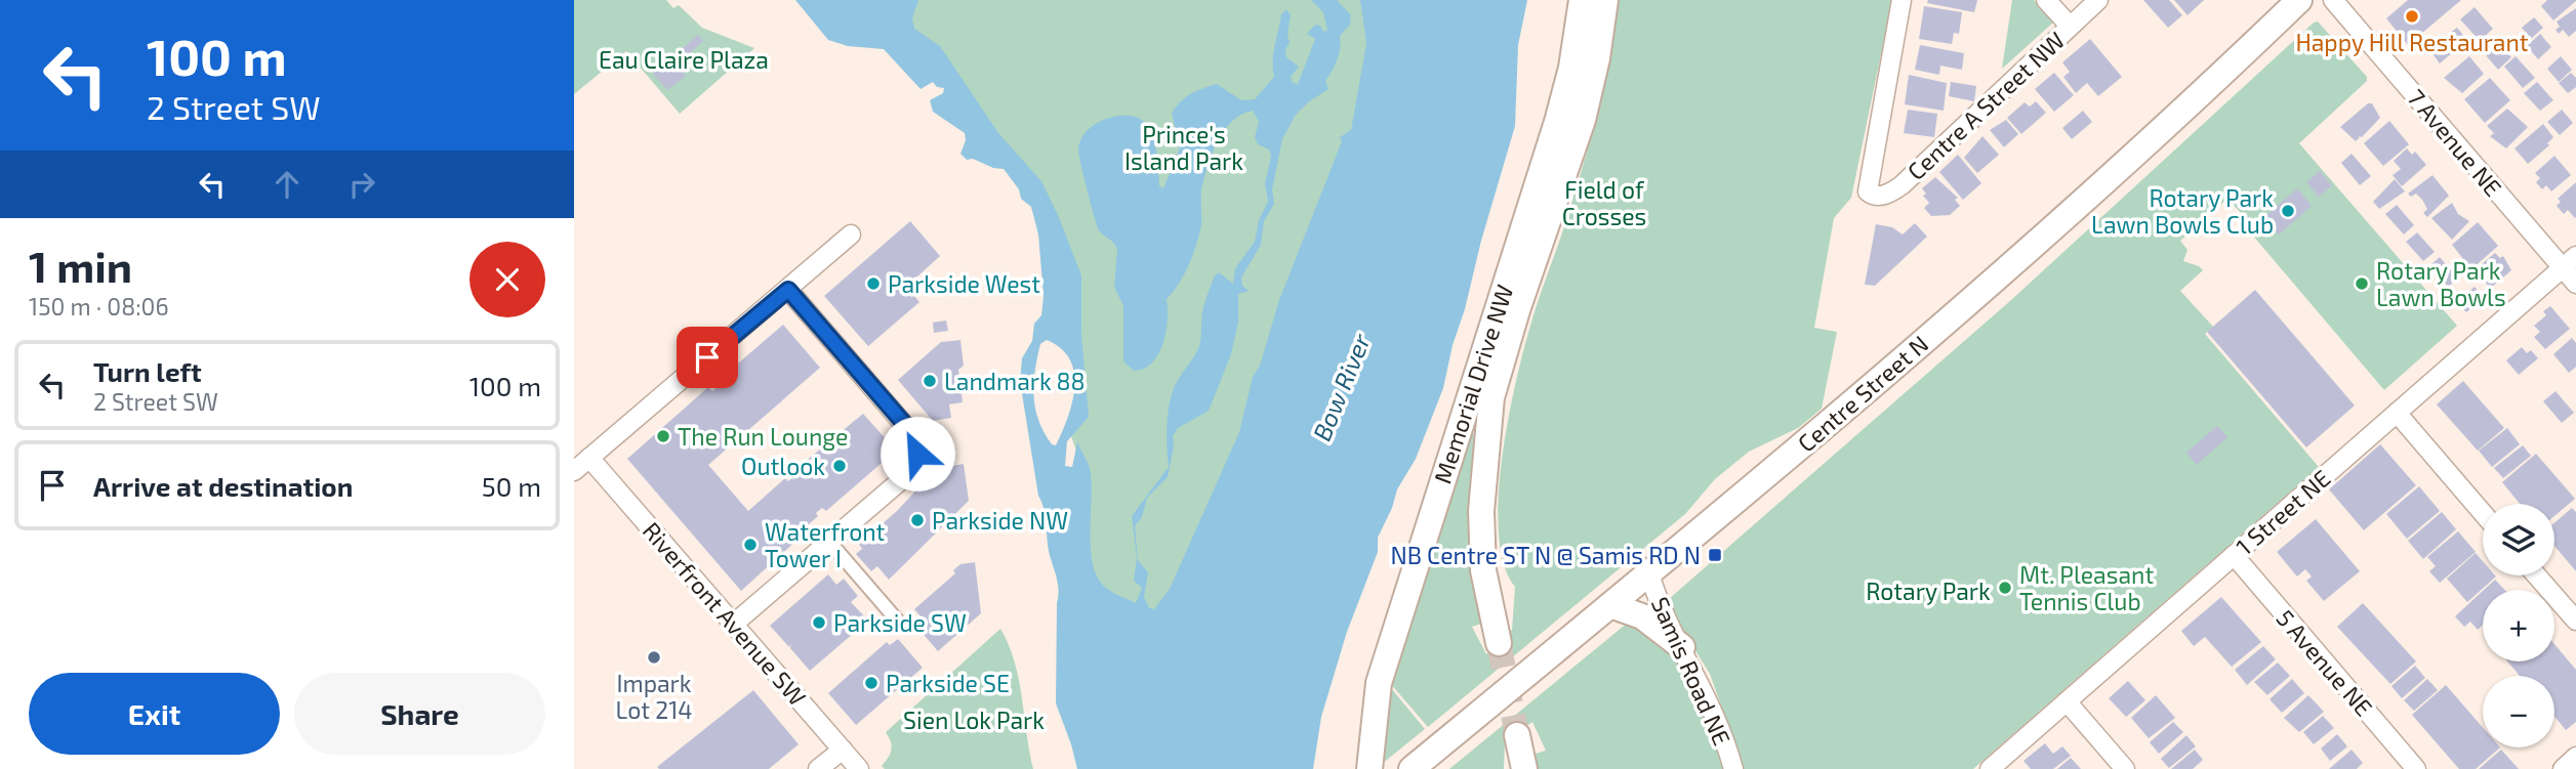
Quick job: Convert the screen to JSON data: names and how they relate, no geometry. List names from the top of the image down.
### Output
{
  "streets": {
    "main road": ["Memorial Drive NW", "Centre Street N"],
    "street": [
      "Centre A Street NW",
      "7 Avenue NE",
      "1 Street NE",
      "Riverfront Avenue SW",
      "5 Avenue NE",
      "Samis Road NE"
    ]
  },
  "crossings": [
    ["7 Avenue NE", "1 Street NE"],
    ["Centre Street N", "Samis Road NE"],
    ["1 Street NE", "5 Avenue NE"]
  ],
  "water": ["Bow River"],
  "parks": [
    "Eau Claire Plaza",
    "Prince's Island Park",
    "Field of Crosses",
    "Rotary Park",
    "Sien Lok Park"
  ],
  "places": {
    "other": [
      "Happy Hill Restaurant",
      "Rotary Park Lawn Bowls Club",
      "Parkside West",
      "Rotary Park Lawn Bowls",
      "Landmark 88",
      "The Run Lounge",
      "Outlook",
      "Parkside NW",
      "Waterfront Tower I",
      "Mt. Pleasant Tennis Club",
      "Parkside SW",
      "Impark Lot 214",
      "Parkside SE"
    ],
    "transit": ["NB Centre ST N @ Samis RD N"]
  },
  "page": {
    "turn": ["100 m", "2 Street SW"],
    "heading": ["1 min", "150 m · 08:06"],
    "list": [
      {
        "name": "Turn left",
        "note": "2 Street SW",
        "value": "100 m"
      },
      {
        "name": "Arrive at destination",
        "value": "50 m"
      }
    ],
    "map_buttons": ["+", "−"],
    "buttons": ["Exit", "Share"]
  }
}
